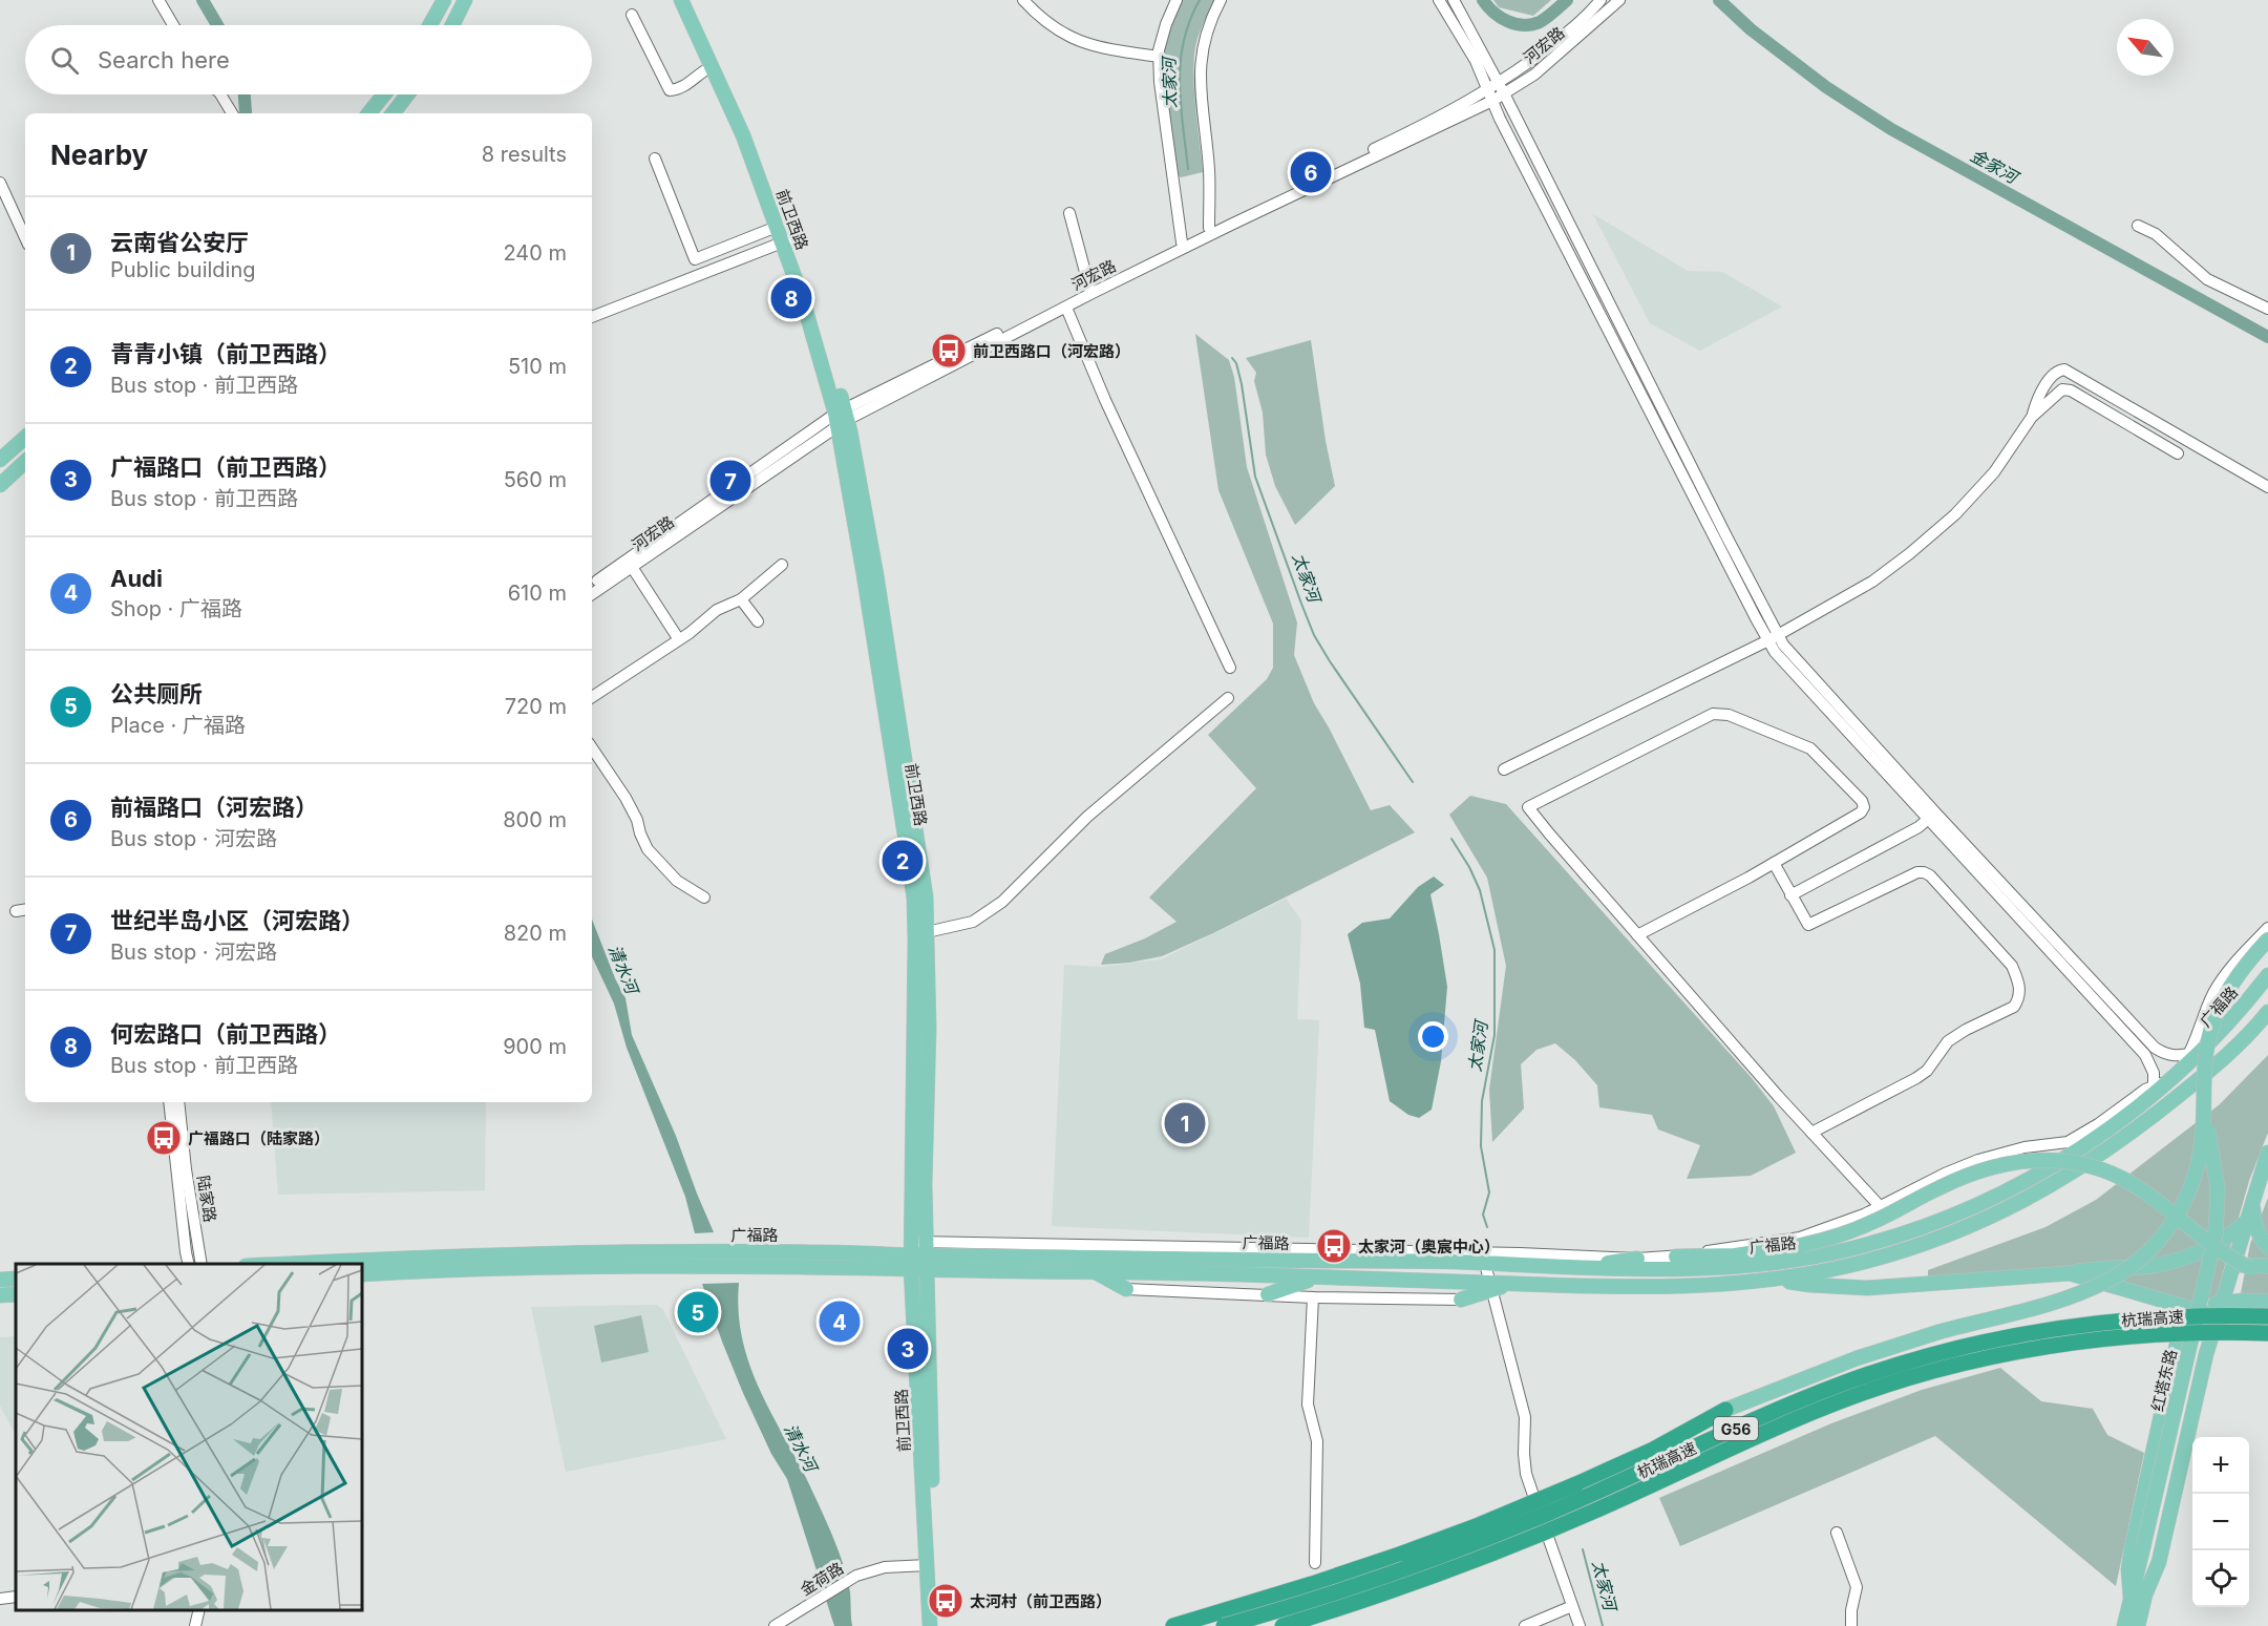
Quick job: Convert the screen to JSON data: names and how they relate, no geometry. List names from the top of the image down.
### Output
{
  "streets": {
    "highway": ["杭瑞高速", "G56"],
    "main road": ["前卫西路", "广福路", "红塔东路"],
    "street": ["河宏路", "陆家路", "金荷路"]
  },
  "crossings": [
    ["河宏路", "前卫西路"],
    ["前卫西路", "广福路"],
    ["前卫西路", "金荷路"]
  ],
  "water": ["太家河", "金家河", "清水河"],
  "places": {
    "bus stop": [
      "前卫西路口（河宏路）",
      "广福路口（陆家路）",
      "太家河（奥宸中心）",
      "太河村（前卫西路）"
    ]
  },
  "north": "top left",
  "page": {
    "search": "Search here",
    "heading": ["Nearby", "8 results"],
    "pins": [
      "6",
      "8",
      "7",
      "2",
      "1",
      "5",
      "4",
      "3"
    ],
    "list": [
      {
        "mark": "1",
        "name": "云南省公安厅",
        "note": "Public building",
        "value": "240 m"
      },
      {
        "mark": "2",
        "name": "青青小镇（前卫西路）",
        "note": "Bus stop · 前卫西路",
        "value": "510 m"
      },
      {
        "mark": "3",
        "name": "广福路口（前卫西路）",
        "note": "Bus stop · 前卫西路",
        "value": "560 m"
      },
      {
        "mark": "4",
        "name": "Audi",
        "note": "Shop · 广福路",
        "value": "610 m"
      },
      {
        "mark": "5",
        "name": "公共厕所",
        "note": "Place · 广福路",
        "value": "720 m"
      },
      {
        "mark": "6",
        "name": "前福路口（河宏路）",
        "note": "Bus stop · 河宏路",
        "value": "800 m"
      },
      {
        "mark": "7",
        "name": "世纪半岛小区（河宏路）",
        "note": "Bus stop · 河宏路",
        "value": "820 m"
      },
      {
        "mark": "8",
        "name": "何宏路口（前卫西路）",
        "note": "Bus stop · 前卫西路",
        "value": "900 m"
      }
    ],
    "map_buttons": ["+", "−"]
  }
}
